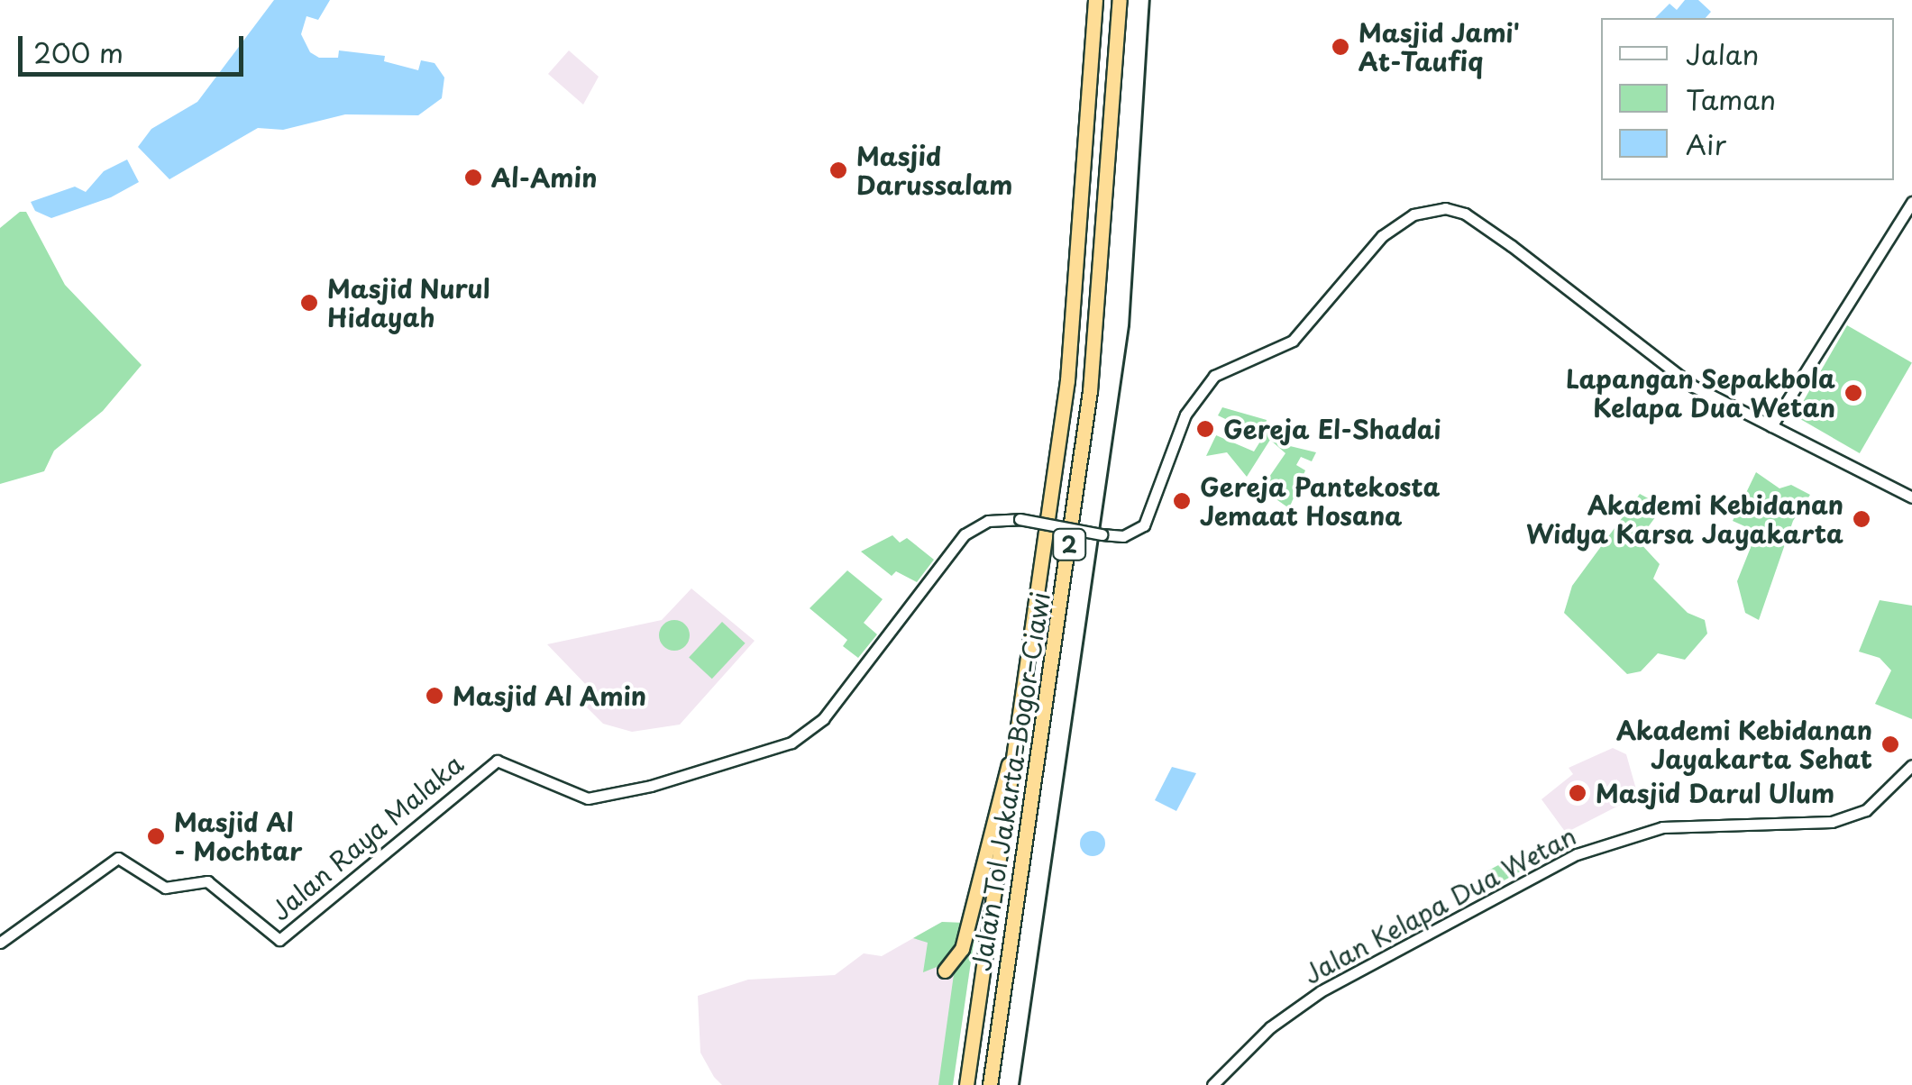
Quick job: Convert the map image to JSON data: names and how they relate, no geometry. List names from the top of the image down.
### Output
{
  "streets": {
    "highway": ["2", "Jalan Tol Jakarta–Bogor–Ciawi"],
    "street": ["Jalan Raya Malaka", "Jalan Kelapa Dua Wetan"]
  },
  "places": [
    "Masjid Jami' At-Taufiq",
    "Masjid Darussalam",
    "Al-Amin",
    "Masjid Nurul Hidayah",
    "Lapangan Sepakbola Kelapa Dua Wetan",
    "Gereja El-Shadai",
    "Gereja Pantekosta Jemaat Hosana",
    "Akademi Kebidanan Widya Karsa Jayakarta",
    "Masjid Al Amin",
    "Akademi Kebidanan Jayakarta Sehat",
    "Masjid Darul Ulum",
    "Masjid Al - Mochtar"
  ],
  "legend": ["Jalan", "Taman", "Air"],
  "scale_bar": "200 m"
}
